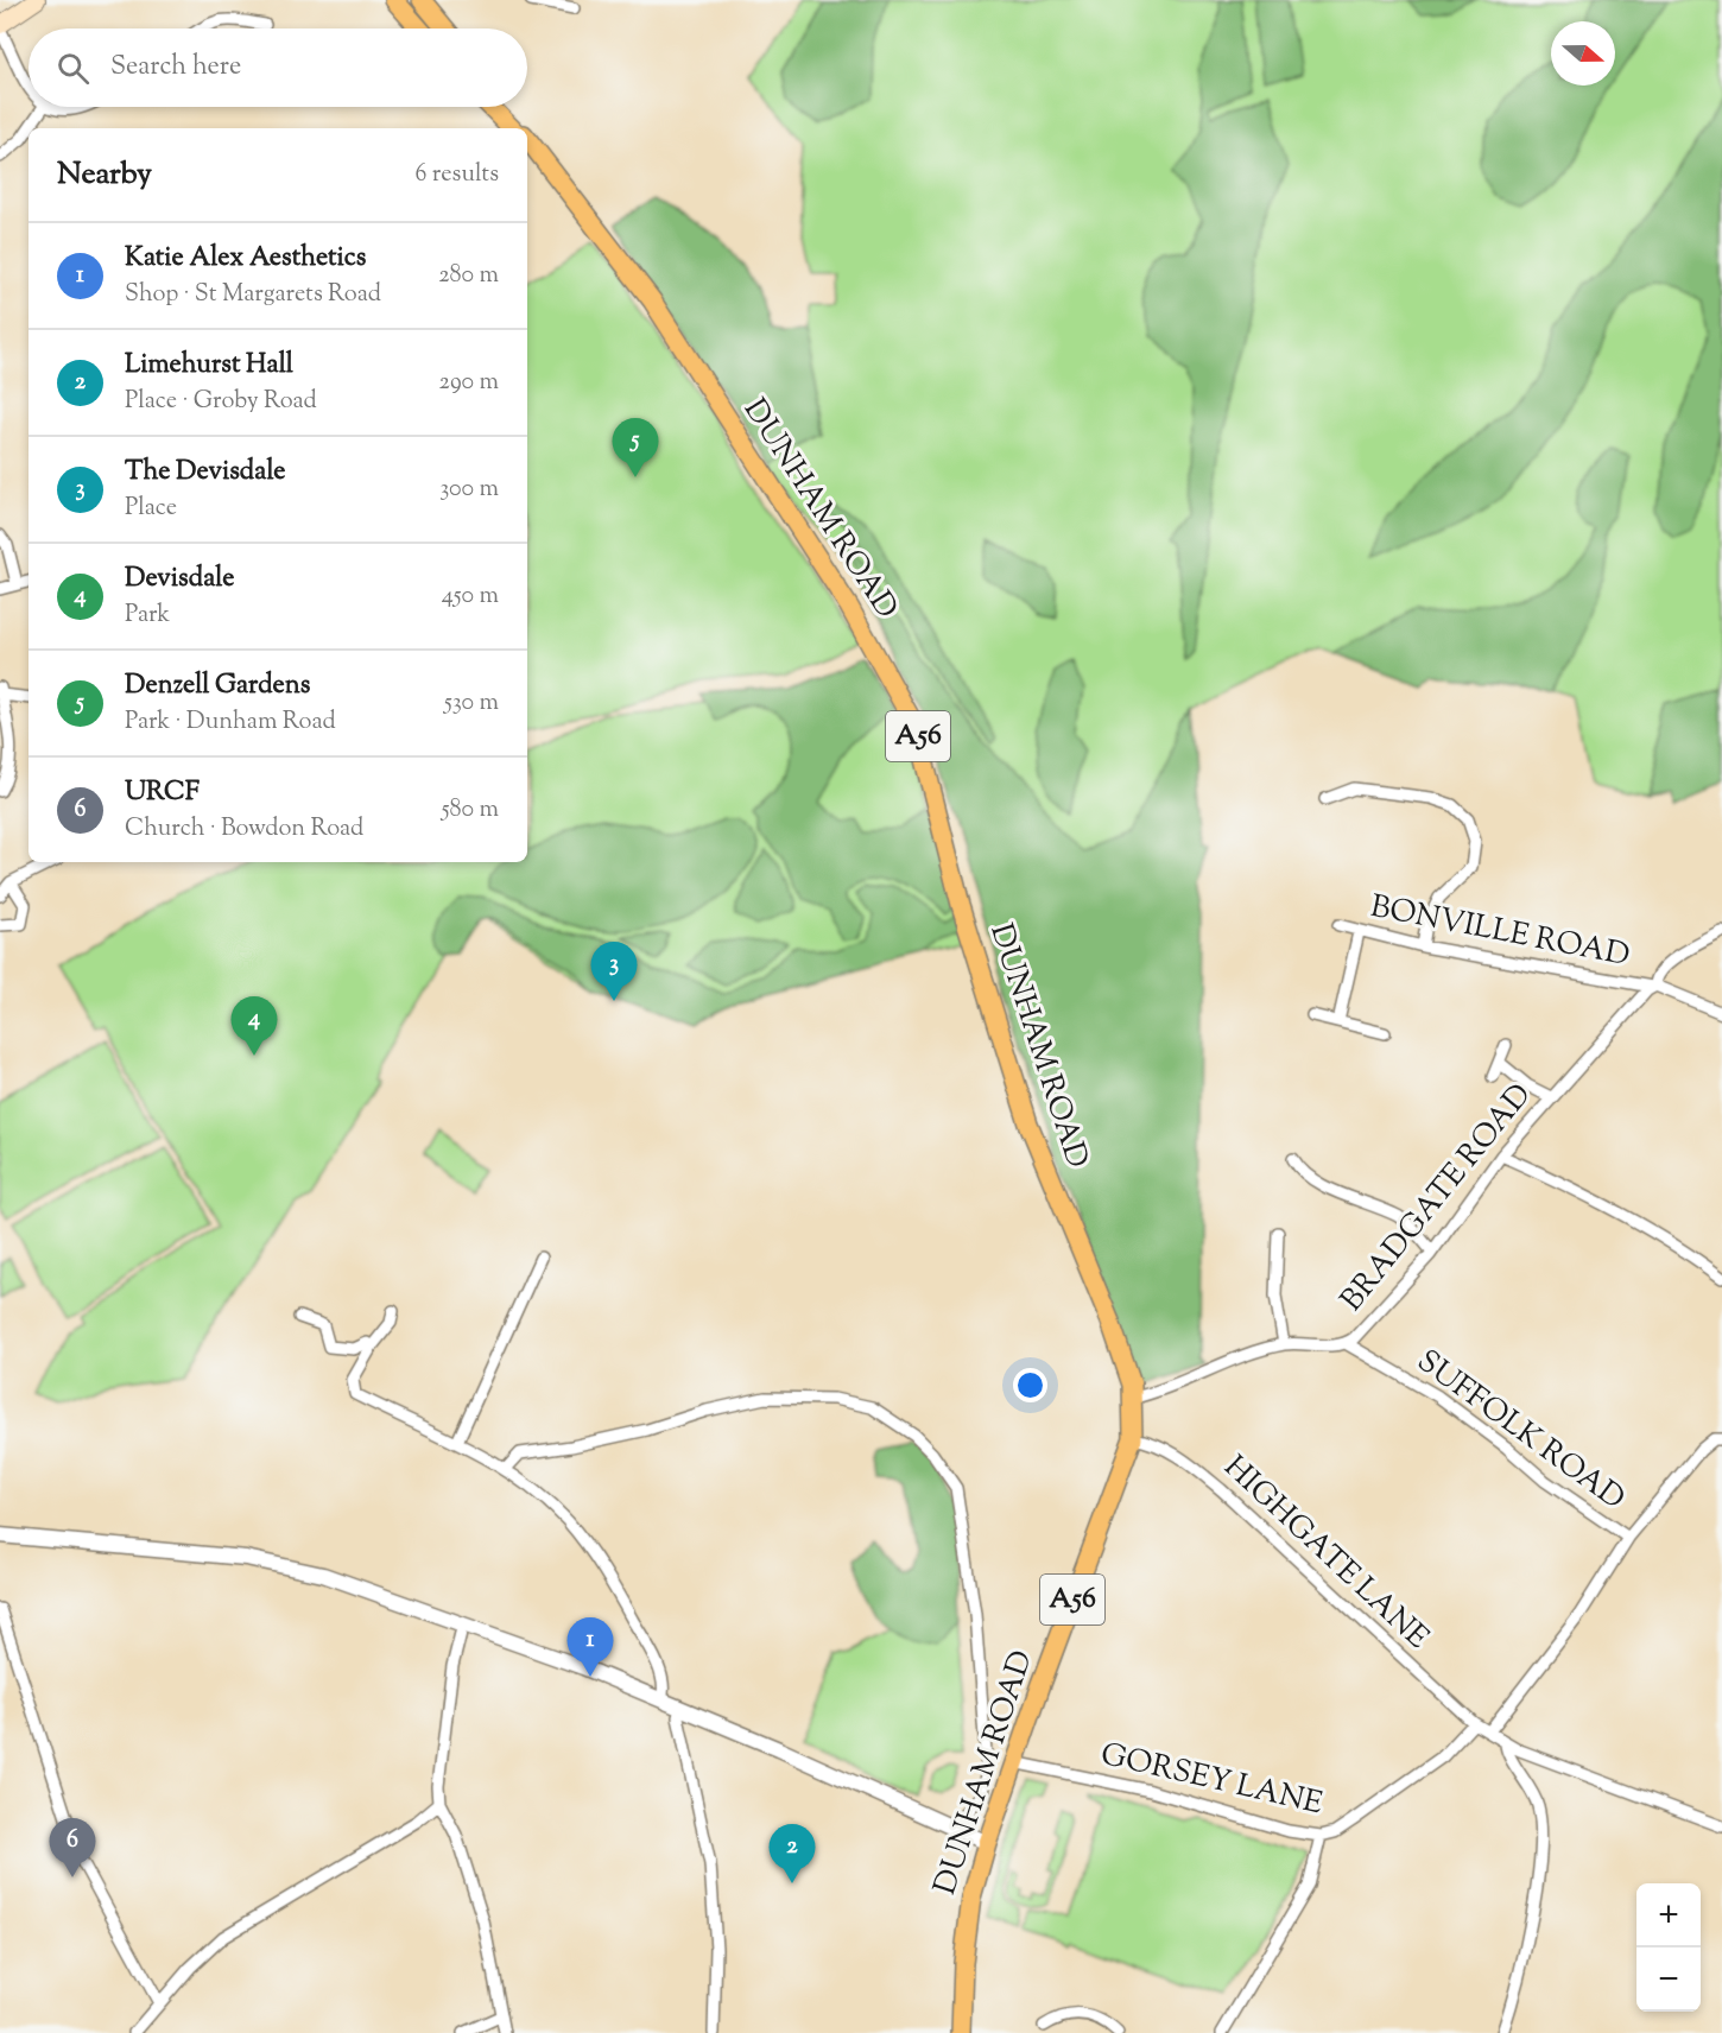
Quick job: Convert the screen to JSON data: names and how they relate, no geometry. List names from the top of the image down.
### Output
{
  "streets": {
    "highway": ["DUNHAM ROAD", "A56"],
    "street": [
      "BONVILLE ROAD",
      "BRADGATE ROAD",
      "SUFFOLK ROAD",
      "HIGHGATE LANE",
      "GORSEY LANE"
    ]
  },
  "crossings": [
    ["DUNHAM ROAD", "BRADGATE ROAD"],
    ["DUNHAM ROAD", "HIGHGATE LANE"],
    ["DUNHAM ROAD", "GORSEY LANE"],
    ["BONVILLE ROAD", "BRADGATE ROAD"],
    ["BRADGATE ROAD", "SUFFOLK ROAD"],
    ["HIGHGATE LANE", "GORSEY LANE"]
  ],
  "north": "right",
  "page": {
    "search": "Search here",
    "heading": ["Nearby", "6 results"],
    "list": [
      {
        "mark": "1",
        "name": "Katie Alex Aesthetics",
        "note": "Shop · St Margarets Road",
        "value": "280 m"
      },
      {
        "mark": "2",
        "name": "Limehurst Hall",
        "note": "Place · Groby Road",
        "value": "290 m"
      },
      {
        "mark": "3",
        "name": "The Devisdale",
        "note": "Place",
        "value": "300 m"
      },
      {
        "mark": "4",
        "name": "Devisdale",
        "note": "Park",
        "value": "450 m"
      },
      {
        "mark": "5",
        "name": "Denzell Gardens",
        "note": "Park · Dunham Road",
        "value": "530 m"
      },
      {
        "mark": "6",
        "name": "URCF",
        "note": "Church · Bowdon Road",
        "value": "580 m"
      }
    ],
    "pins": [
      "5",
      "3",
      "4",
      "1",
      "6",
      "2"
    ],
    "map_buttons": ["+", "−"]
  }
}
